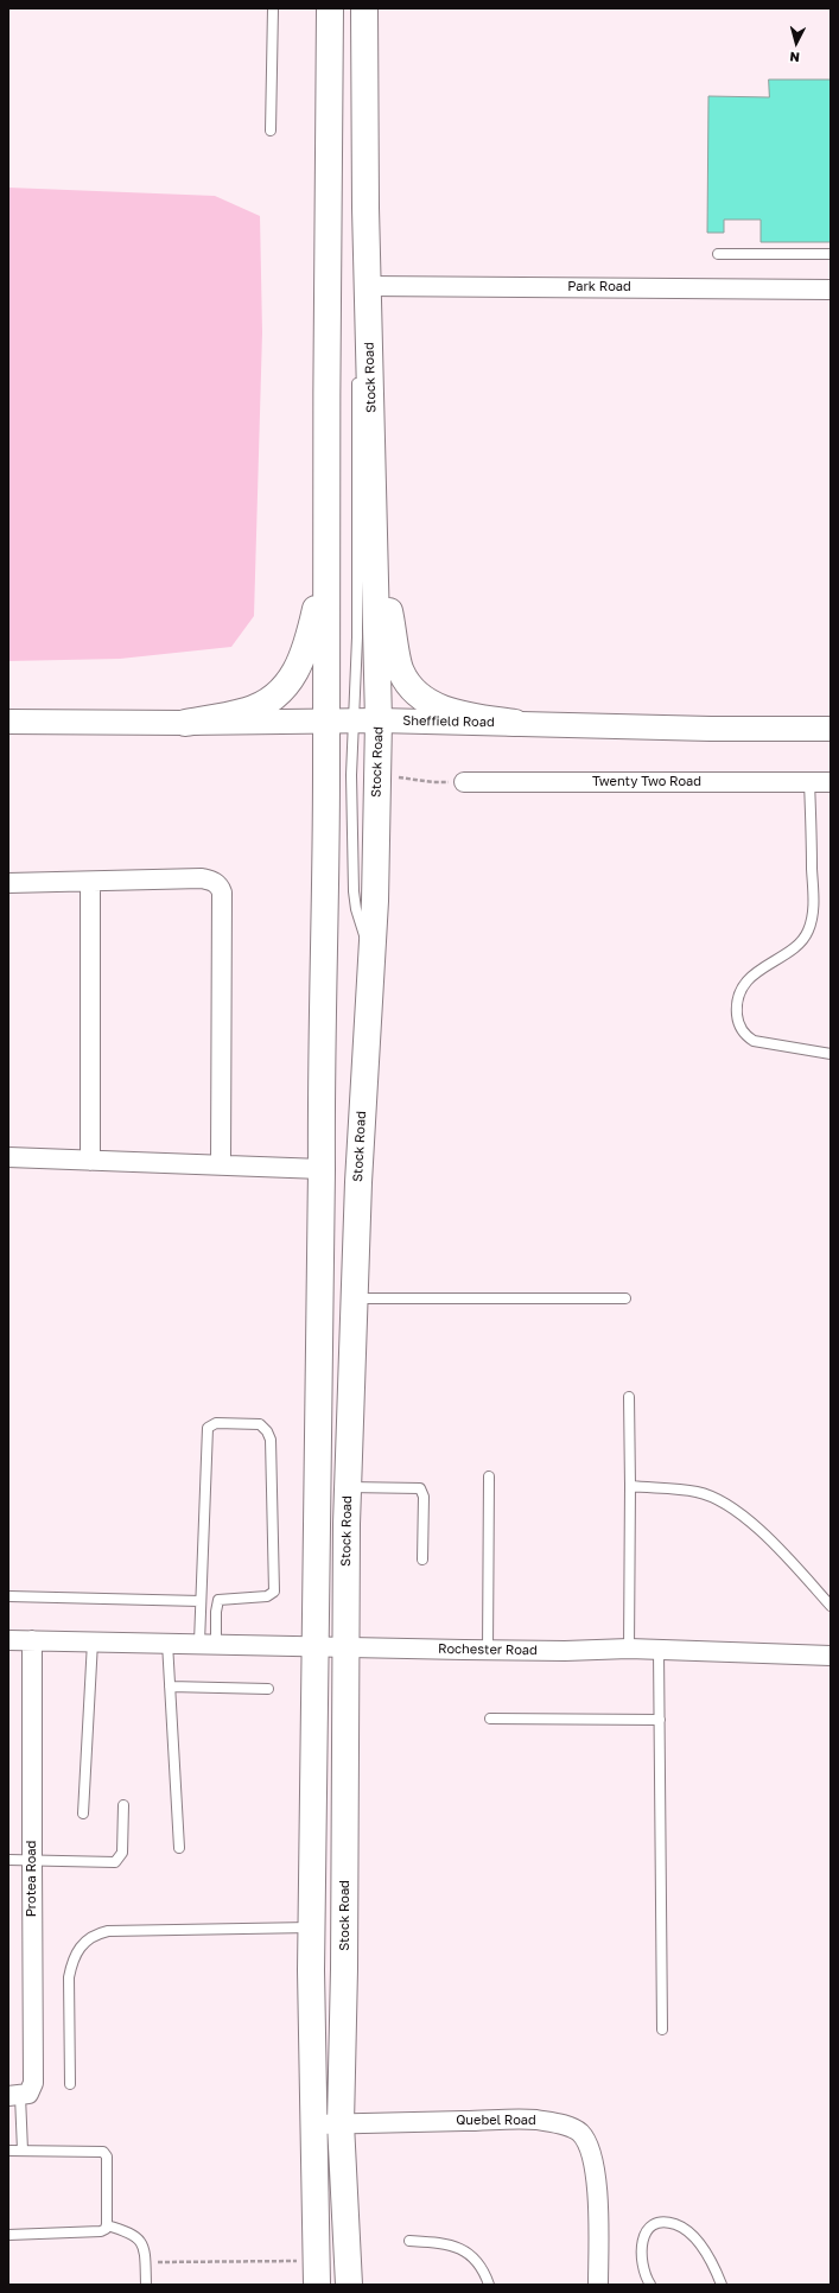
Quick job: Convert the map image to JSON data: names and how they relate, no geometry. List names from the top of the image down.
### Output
{
  "streets": {
    "main road": ["Stock Road"],
    "street": [
      "Park Road",
      "Sheffield Road",
      "Twenty Two Road",
      "Rochester Road",
      "Protea Road",
      "Quebel Road"
    ]
  },
  "crossings": [
    ["Park Road", "Stock Road"],
    ["Stock Road", "Sheffield Road"],
    ["Stock Road", "Rochester Road"],
    ["Stock Road", "Quebel Road"]
  ],
  "north": "bottom"
}
